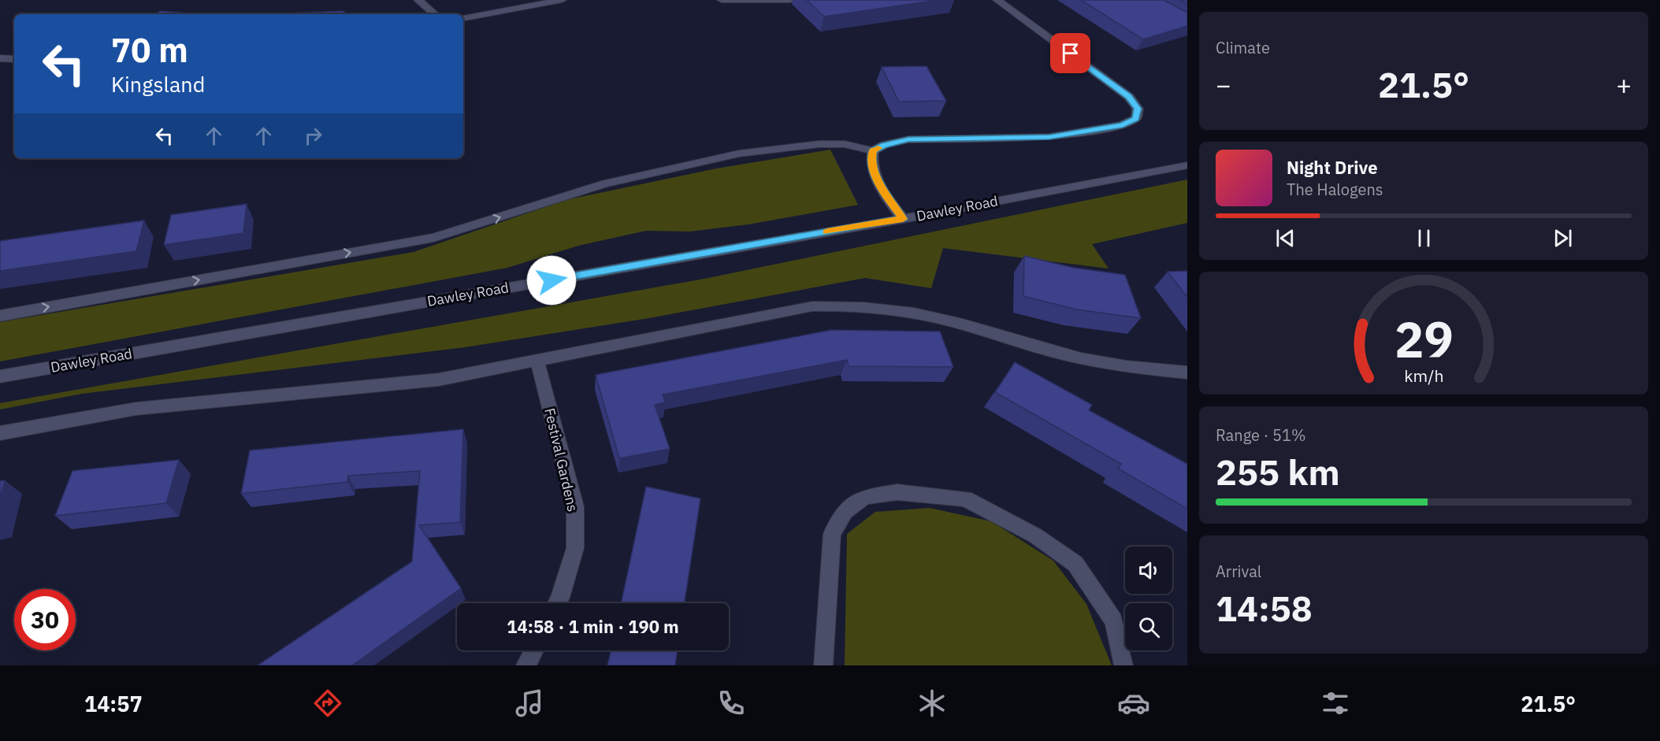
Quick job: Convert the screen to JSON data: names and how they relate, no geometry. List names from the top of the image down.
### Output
{
  "streets": {
    "street": ["Dawley Road", "Festival Gardens"]
  },
  "page": {
    "tile": [
      "Climate",
      ["Range · 51%", "255 km"],
      ["Arrival", "14:58"]
    ],
    "turn": ["70 m", "Kingsland"],
    "heat": ["−", "21.5°", "+"],
    "song": ["Night Drive", "The Halogens"],
    "limit": "30",
    "trip": "14:58 · 1 min · 190 m",
    "tabs": ["14:57", "21.5°"],
    "gauge": ["29", "km/h"]
  }
}
